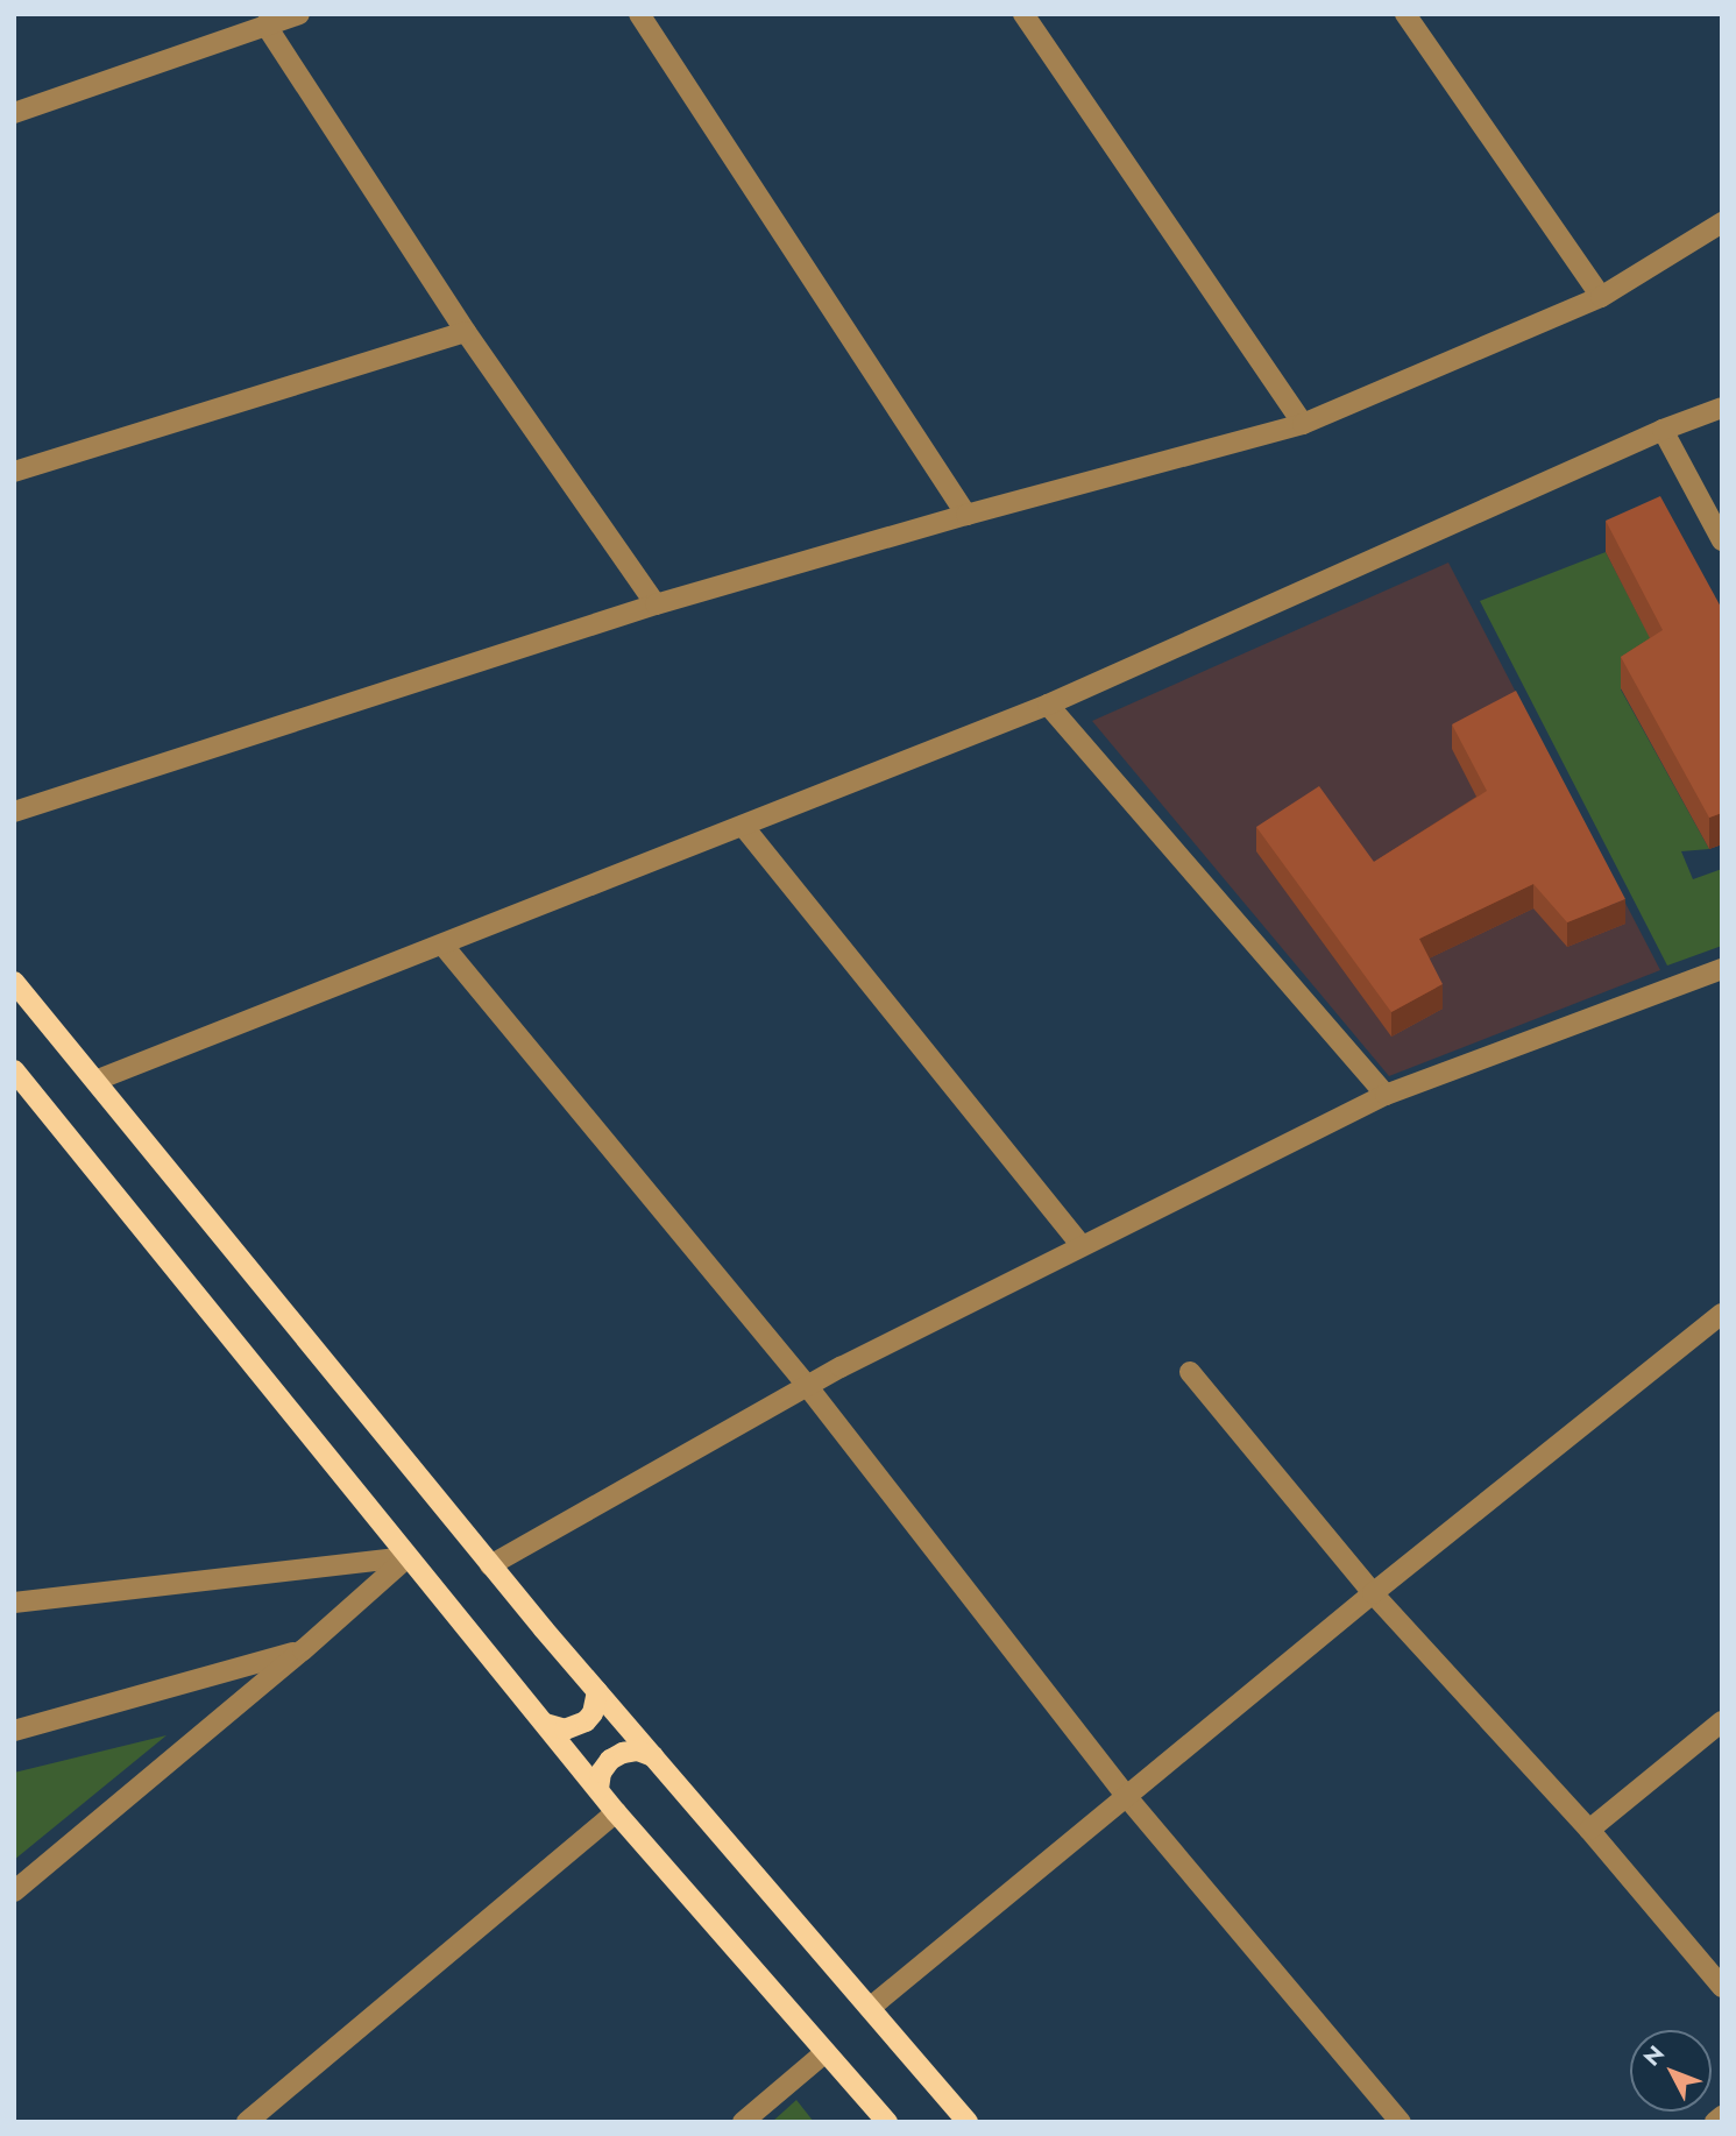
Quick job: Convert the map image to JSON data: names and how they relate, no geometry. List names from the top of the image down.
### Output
{
  "north": "top left"
}
